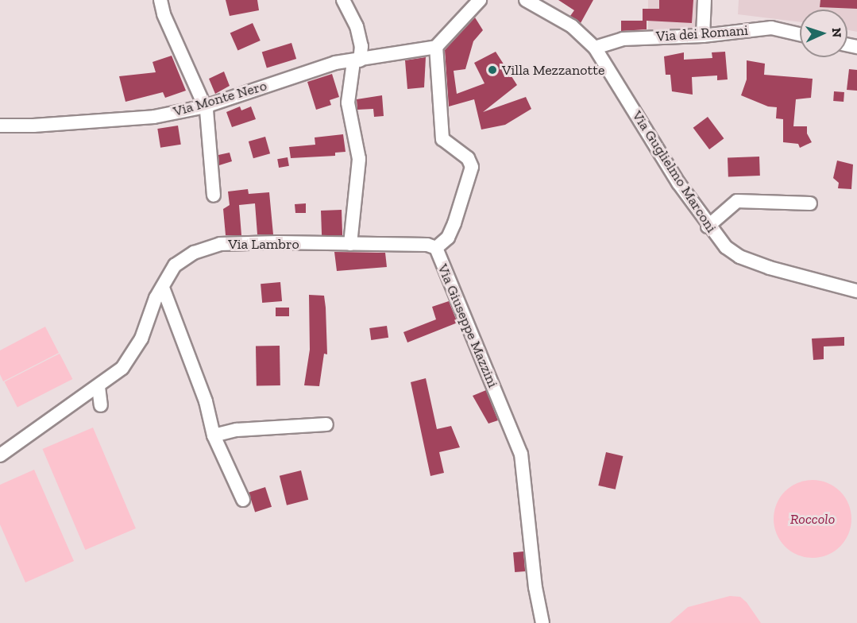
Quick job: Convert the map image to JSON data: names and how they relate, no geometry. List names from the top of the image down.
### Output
{
  "streets": {
    "street": [
      "Via dei Romani",
      "Via Monte Nero",
      "Via Guglielmo Marconi",
      "Via Lambro",
      "Via Giuseppe Mazzini"
    ]
  },
  "crossings": [
    ["Via dei Romani", "Via Guglielmo Marconi"],
    ["Via Monte Nero", "Via Giuseppe Mazzini"],
    ["Via Lambro", "Via Giuseppe Mazzini"]
  ],
  "parks": ["Roccolo"],
  "places": ["Villa Mezzanotte"],
  "north": "right"
}
